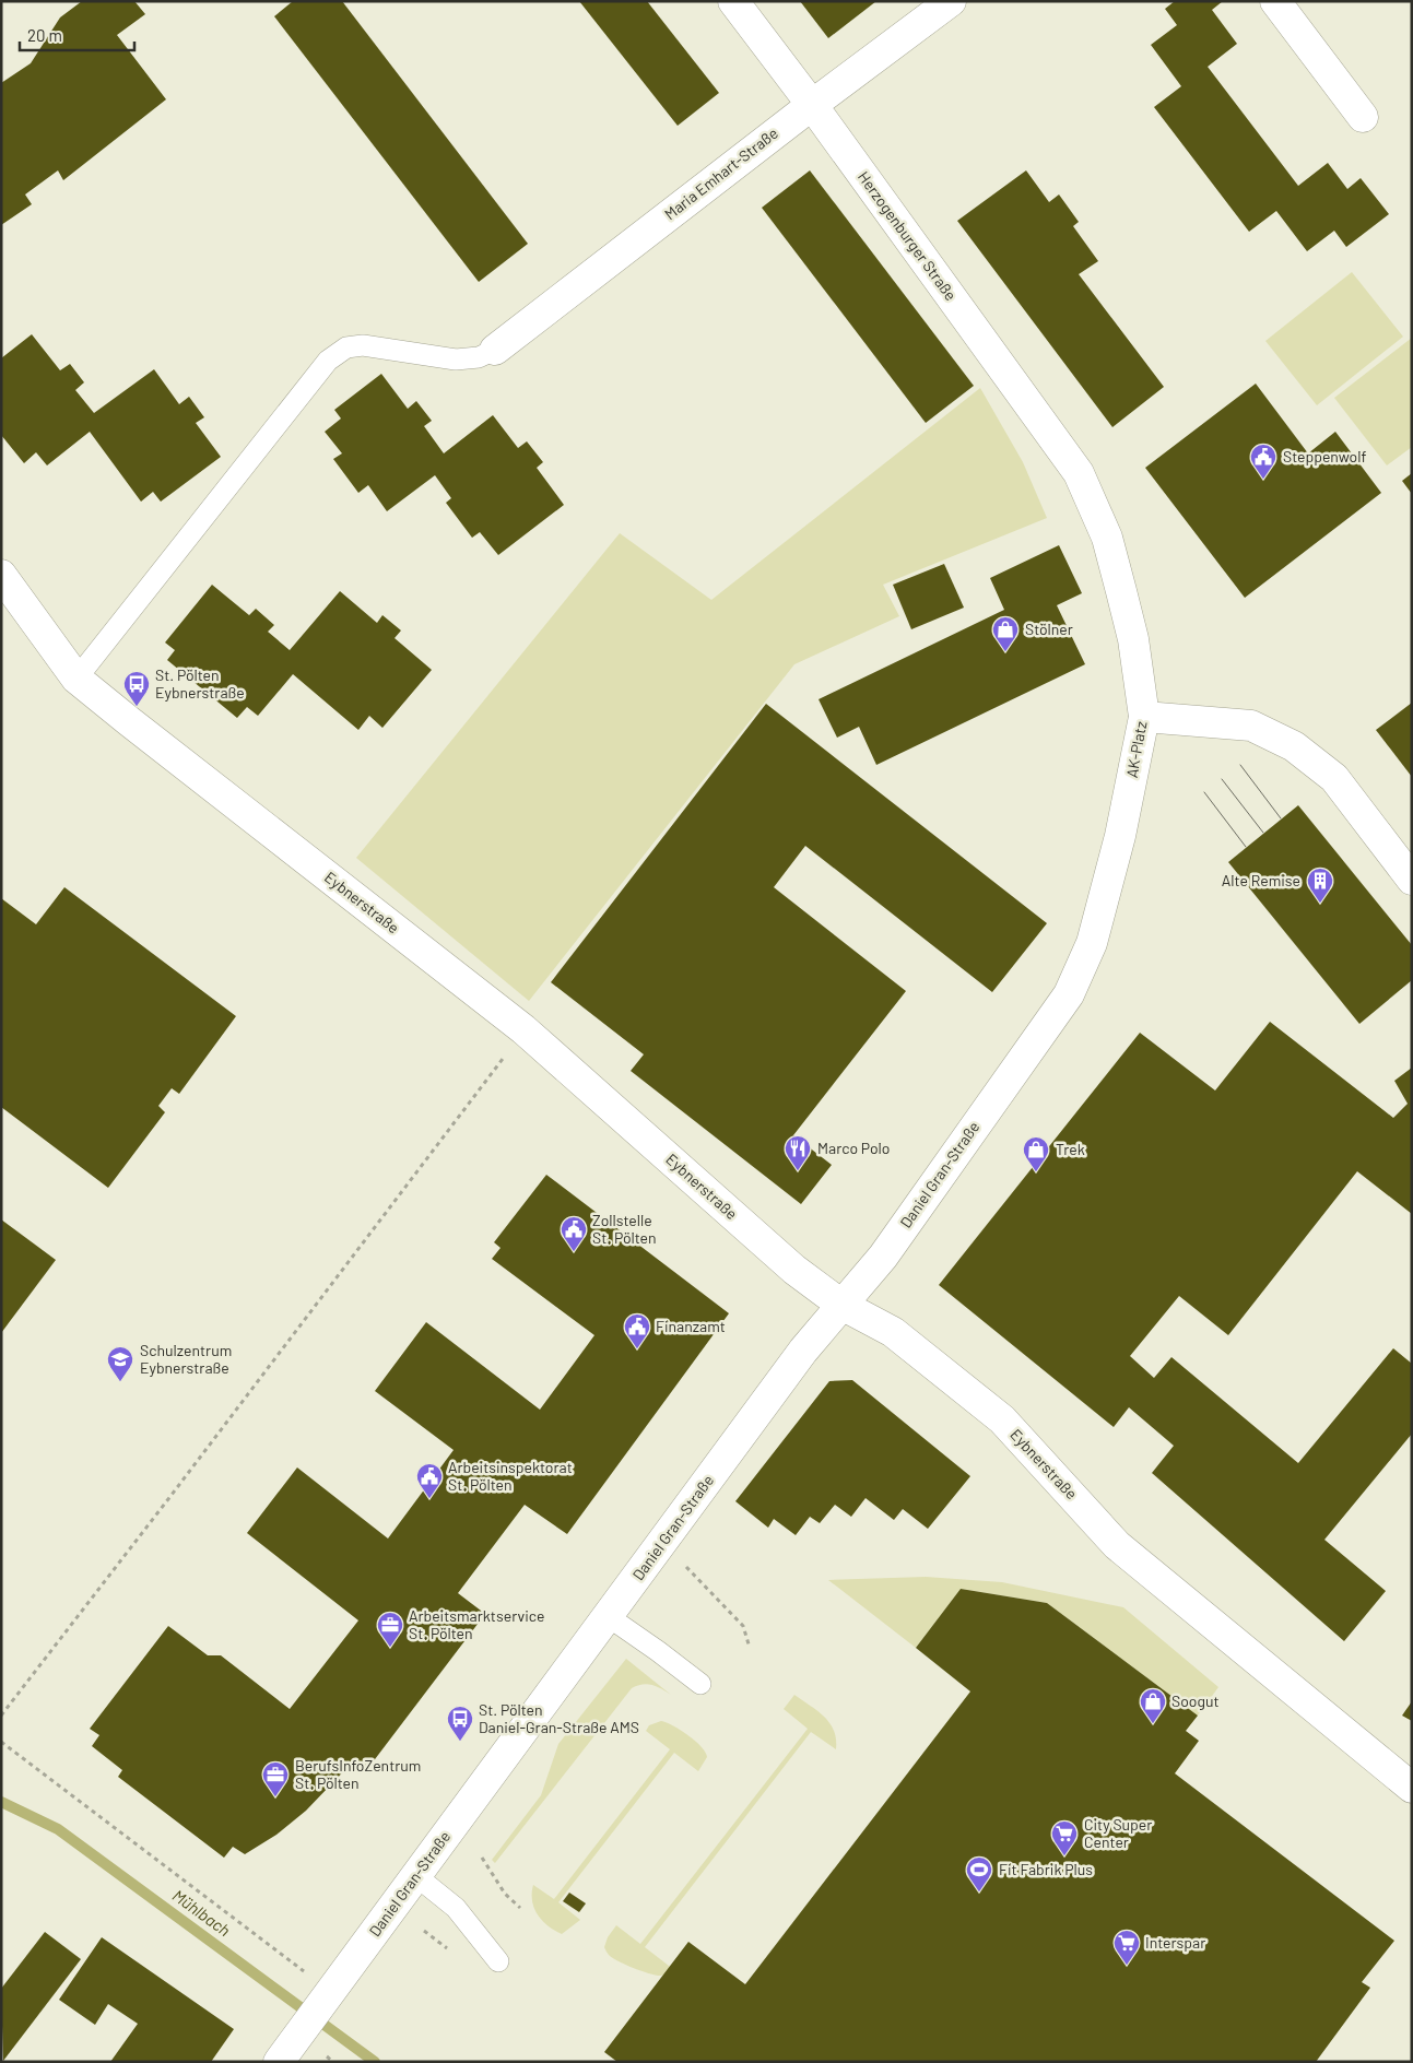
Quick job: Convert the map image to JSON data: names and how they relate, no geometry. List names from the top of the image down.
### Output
{
  "streets": {
    "street": [
      "Maria Emhart-Straße",
      "Herzogenburger Straße",
      "AK-Platz",
      "Eybnerstraße",
      "Daniel Gran-Straße"
    ]
  },
  "crossings": [
    ["Maria Emhart-Straße", "Herzogenburger Straße"],
    ["Herzogenburger Straße", "AK-Platz"],
    ["AK-Platz", "Daniel Gran-Straße"],
    ["Eybnerstraße", "Daniel Gran-Straße"]
  ],
  "water": ["Mühlbach"],
  "places": {
    "public building": [
      "Steppenwolf",
      "Zollstelle St. Pölten",
      "Finanzamt",
      "Arbeitsinspektorat St. Pölten"
    ],
    "shop": ["Stölner", "Trek", "Soogut"],
    "bus stop": ["St. Pölten Eybnerstraße", "St. Pölten Daniel-Gran-Straße AMS"],
    "building": ["Alte Remise"],
    "restaurant": ["Marco Polo"],
    "school or university": ["Schulzentrum Eybnerstraße"],
    "office": ["Arbeitsmarktservice St. Pölten", "BerufsInfoZentrum St. Pölten"],
    "supermarket": ["City Super Center", "Interspar"],
    "sports": ["Fit Fabrik Plus"]
  },
  "scale_bar": "20 m"
}
